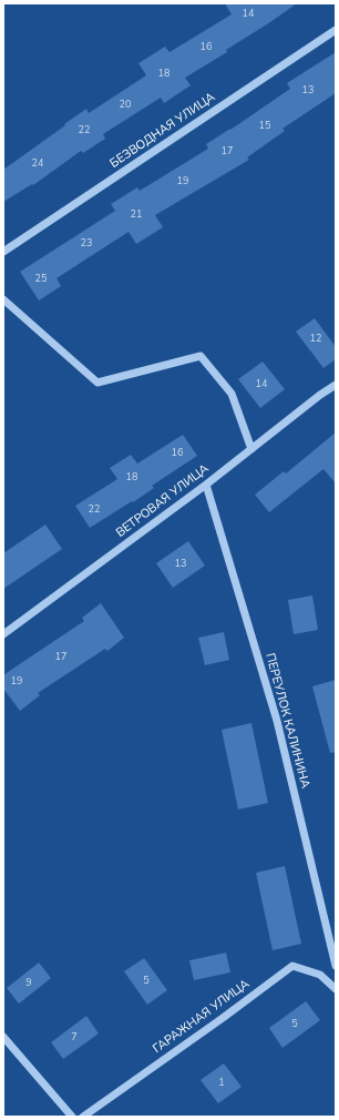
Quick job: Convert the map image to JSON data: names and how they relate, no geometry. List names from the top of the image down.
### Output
{
  "streets": {
    "street": [
      "БЕЗВОДНАЯ УЛИЦА",
      "ВЕТРОВАЯ УЛИЦА",
      "ПЕРЕУЛОК КАЛИНИНА",
      "ГАРАЖНАЯ УЛИЦА"
    ]
  },
  "crossings": [
    ["ВЕТРОВАЯ УЛИЦА", "ПЕРЕУЛОК КАЛИНИНА"]
  ],
  "house_numbers": [
    "14",
    "16",
    "18",
    "13",
    "20",
    "15",
    "22",
    "17",
    "24",
    "19",
    "21",
    "23",
    "25",
    "12",
    "14",
    "16",
    "18",
    "22",
    "13",
    "17",
    "19",
    "5",
    "9",
    "5",
    "7",
    "1"
  ]
}
